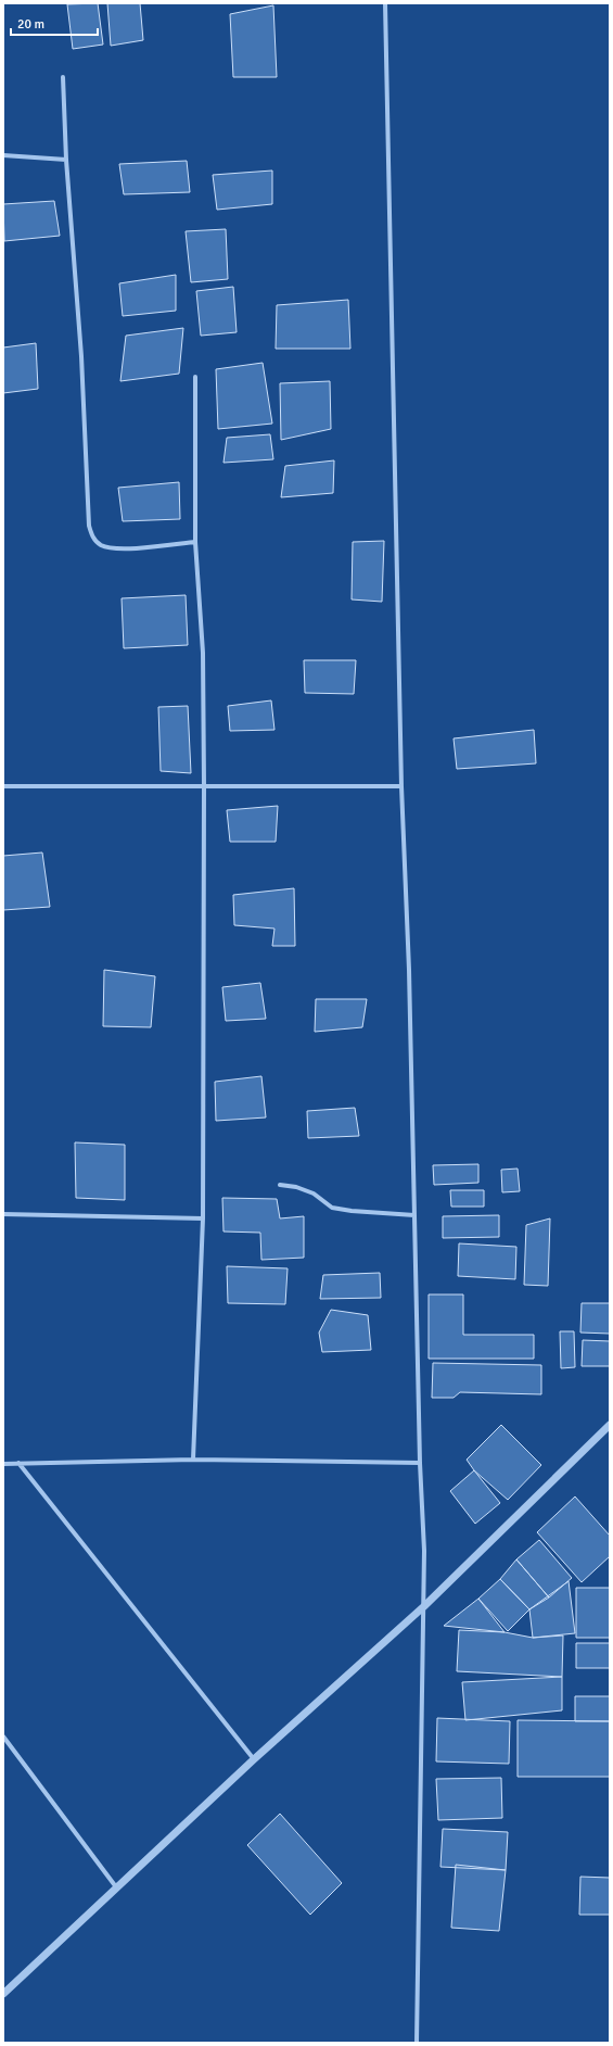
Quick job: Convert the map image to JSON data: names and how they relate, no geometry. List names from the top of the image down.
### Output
{
  "scale_bar": "20 m"
}
